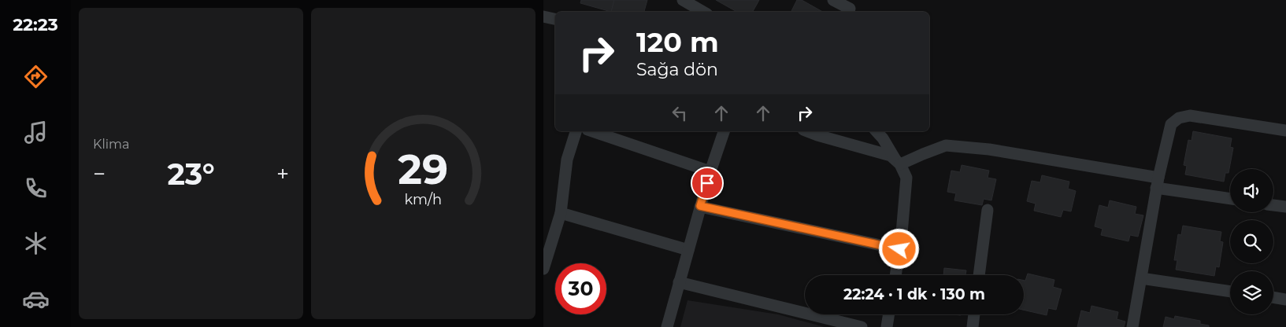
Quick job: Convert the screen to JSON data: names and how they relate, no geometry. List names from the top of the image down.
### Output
{
  "page": {
    "tabs": "22:23",
    "tile": "Klima",
    "turn": ["120 m", "Sağa dön"],
    "heat": ["−", "23°", "+"],
    "limit": "30",
    "trip": "22:24 · 1 dk · 130 m",
    "gauge": ["29", "km/h"]
  }
}
